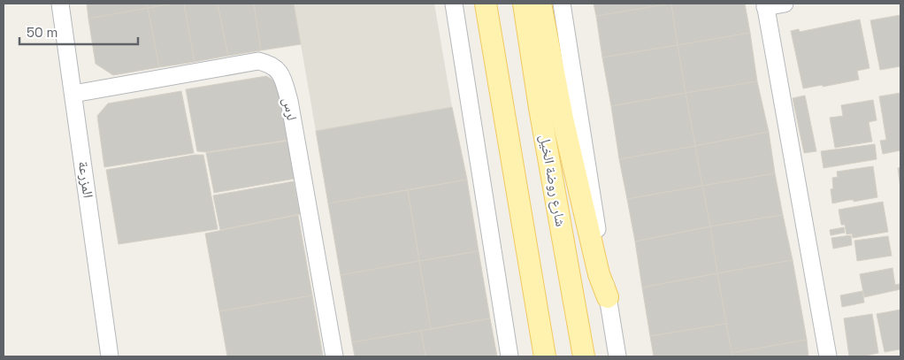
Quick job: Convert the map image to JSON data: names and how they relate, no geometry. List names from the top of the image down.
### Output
{
  "streets": {
    "main road": ["شارع روضة الخيل"],
    "street": ["لرس", "المزرعة"]
  },
  "crossings": [
    ["لرس", "المزرعة"]
  ],
  "scale_bar": "50 m"
}
